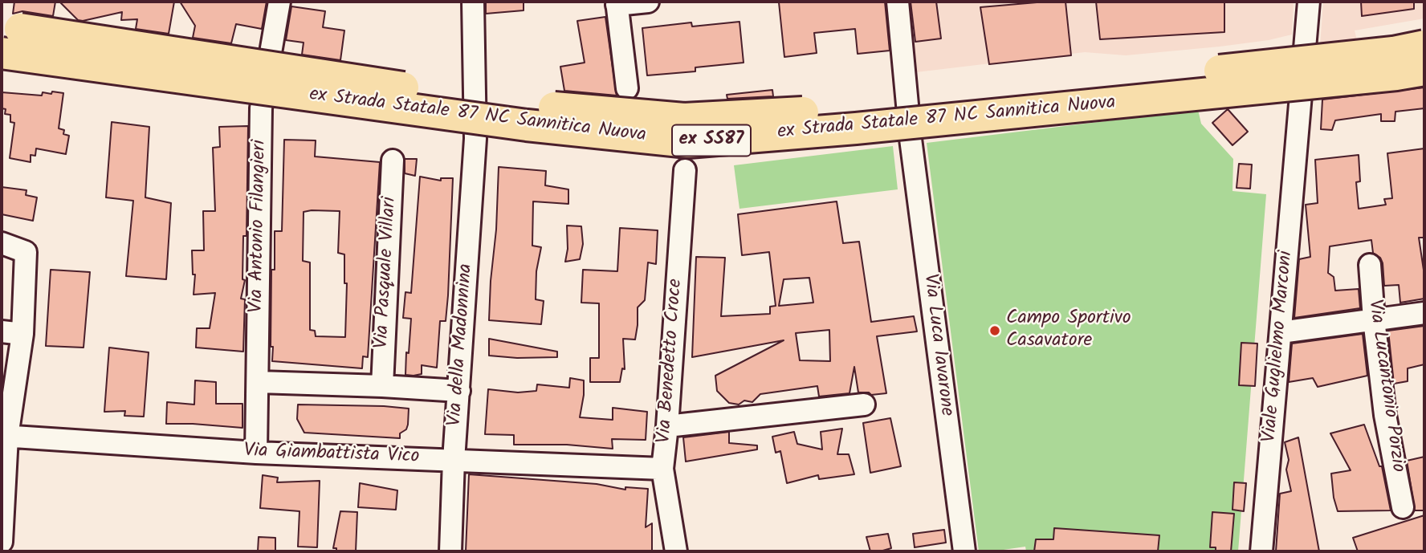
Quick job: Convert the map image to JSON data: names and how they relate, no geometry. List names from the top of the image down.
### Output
{
  "streets": {
    "highway": ["ex Strada Statale 87 NC Sannitica Nuova", "ex SS87"],
    "street": [
      "Via Antonio Filangieri",
      "Via Pasquale Villari",
      "Via della Madonnina",
      "Via Luca Iavarone",
      "Viale Guglielmo Marconi",
      "Via Benedetto Croce",
      "Via Lucantonio Porzio",
      "Via Giambattista Vico"
    ]
  },
  "crossings": [
    ["Via Antonio Filangieri", "Via Giambattista Vico"],
    ["Via della Madonnina", "Via Giambattista Vico"],
    ["Via Benedetto Croce", "Via Giambattista Vico"]
  ],
  "places": ["Campo Sportivo Casavatore"]
}
